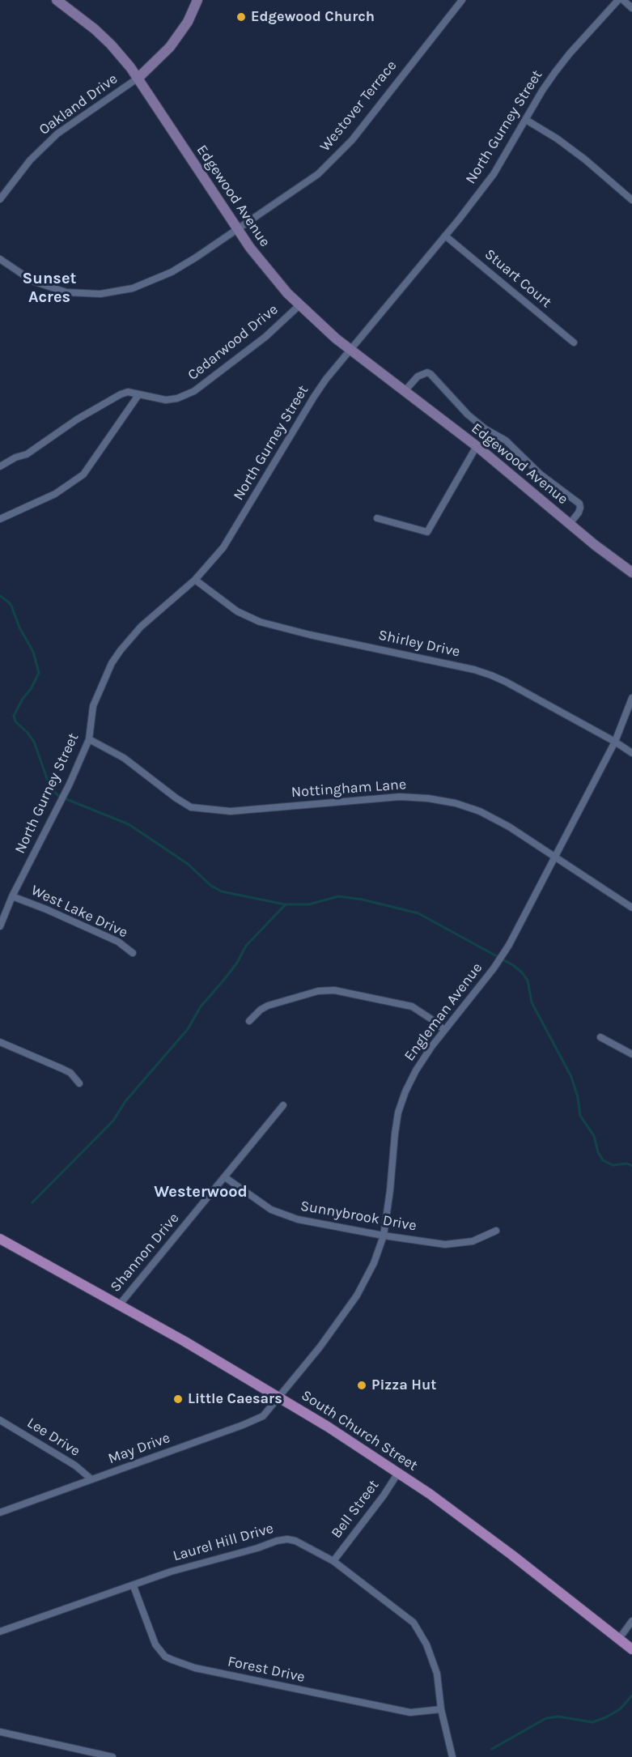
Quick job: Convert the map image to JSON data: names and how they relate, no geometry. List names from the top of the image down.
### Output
{
  "streets": {
    "main road": ["South Church Street"],
    "street": [
      "Oakland Drive",
      "Westover Terrace",
      "North Gurney Street",
      "Edgewood Avenue",
      "Stuart Court",
      "Cedarwood Drive",
      "Shirley Drive",
      "Nottingham Lane",
      "West Lake Drive",
      "Engleman Avenue",
      "Sunnybrook Drive",
      "Shannon Drive",
      "Lee Drive",
      "May Drive",
      "Bell Street",
      "Laurel Hill Drive",
      "Forest Drive"
    ]
  },
  "crossings": [
    ["Oakland Drive", "Edgewood Avenue"],
    ["Westover Terrace", "Edgewood Avenue"],
    ["North Gurney Street", "Edgewood Avenue"],
    ["North Gurney Street", "Stuart Court"],
    ["North Gurney Street", "Shirley Drive"],
    ["North Gurney Street", "Nottingham Lane"],
    ["North Gurney Street", "West Lake Drive"],
    ["Edgewood Avenue", "Cedarwood Drive"],
    ["Shirley Drive", "Engleman Avenue"],
    ["Nottingham Lane", "Engleman Avenue"],
    ["Engleman Avenue", "Sunnybrook Drive"],
    ["Engleman Avenue", "South Church Street"],
    ["Engleman Avenue", "May Drive"],
    ["Sunnybrook Drive", "Shannon Drive"],
    ["Shannon Drive", "South Church Street"],
    ["South Church Street", "May Drive"],
    ["South Church Street", "Bell Street"],
    ["Lee Drive", "May Drive"],
    ["Bell Street", "Laurel Hill Drive"],
    ["Laurel Hill Drive", "Forest Drive"]
  ],
  "districts": ["Sunset Acres", "Westerwood"],
  "places": ["Edgewood Church", "Pizza Hut", "Little Caesars"]
}
